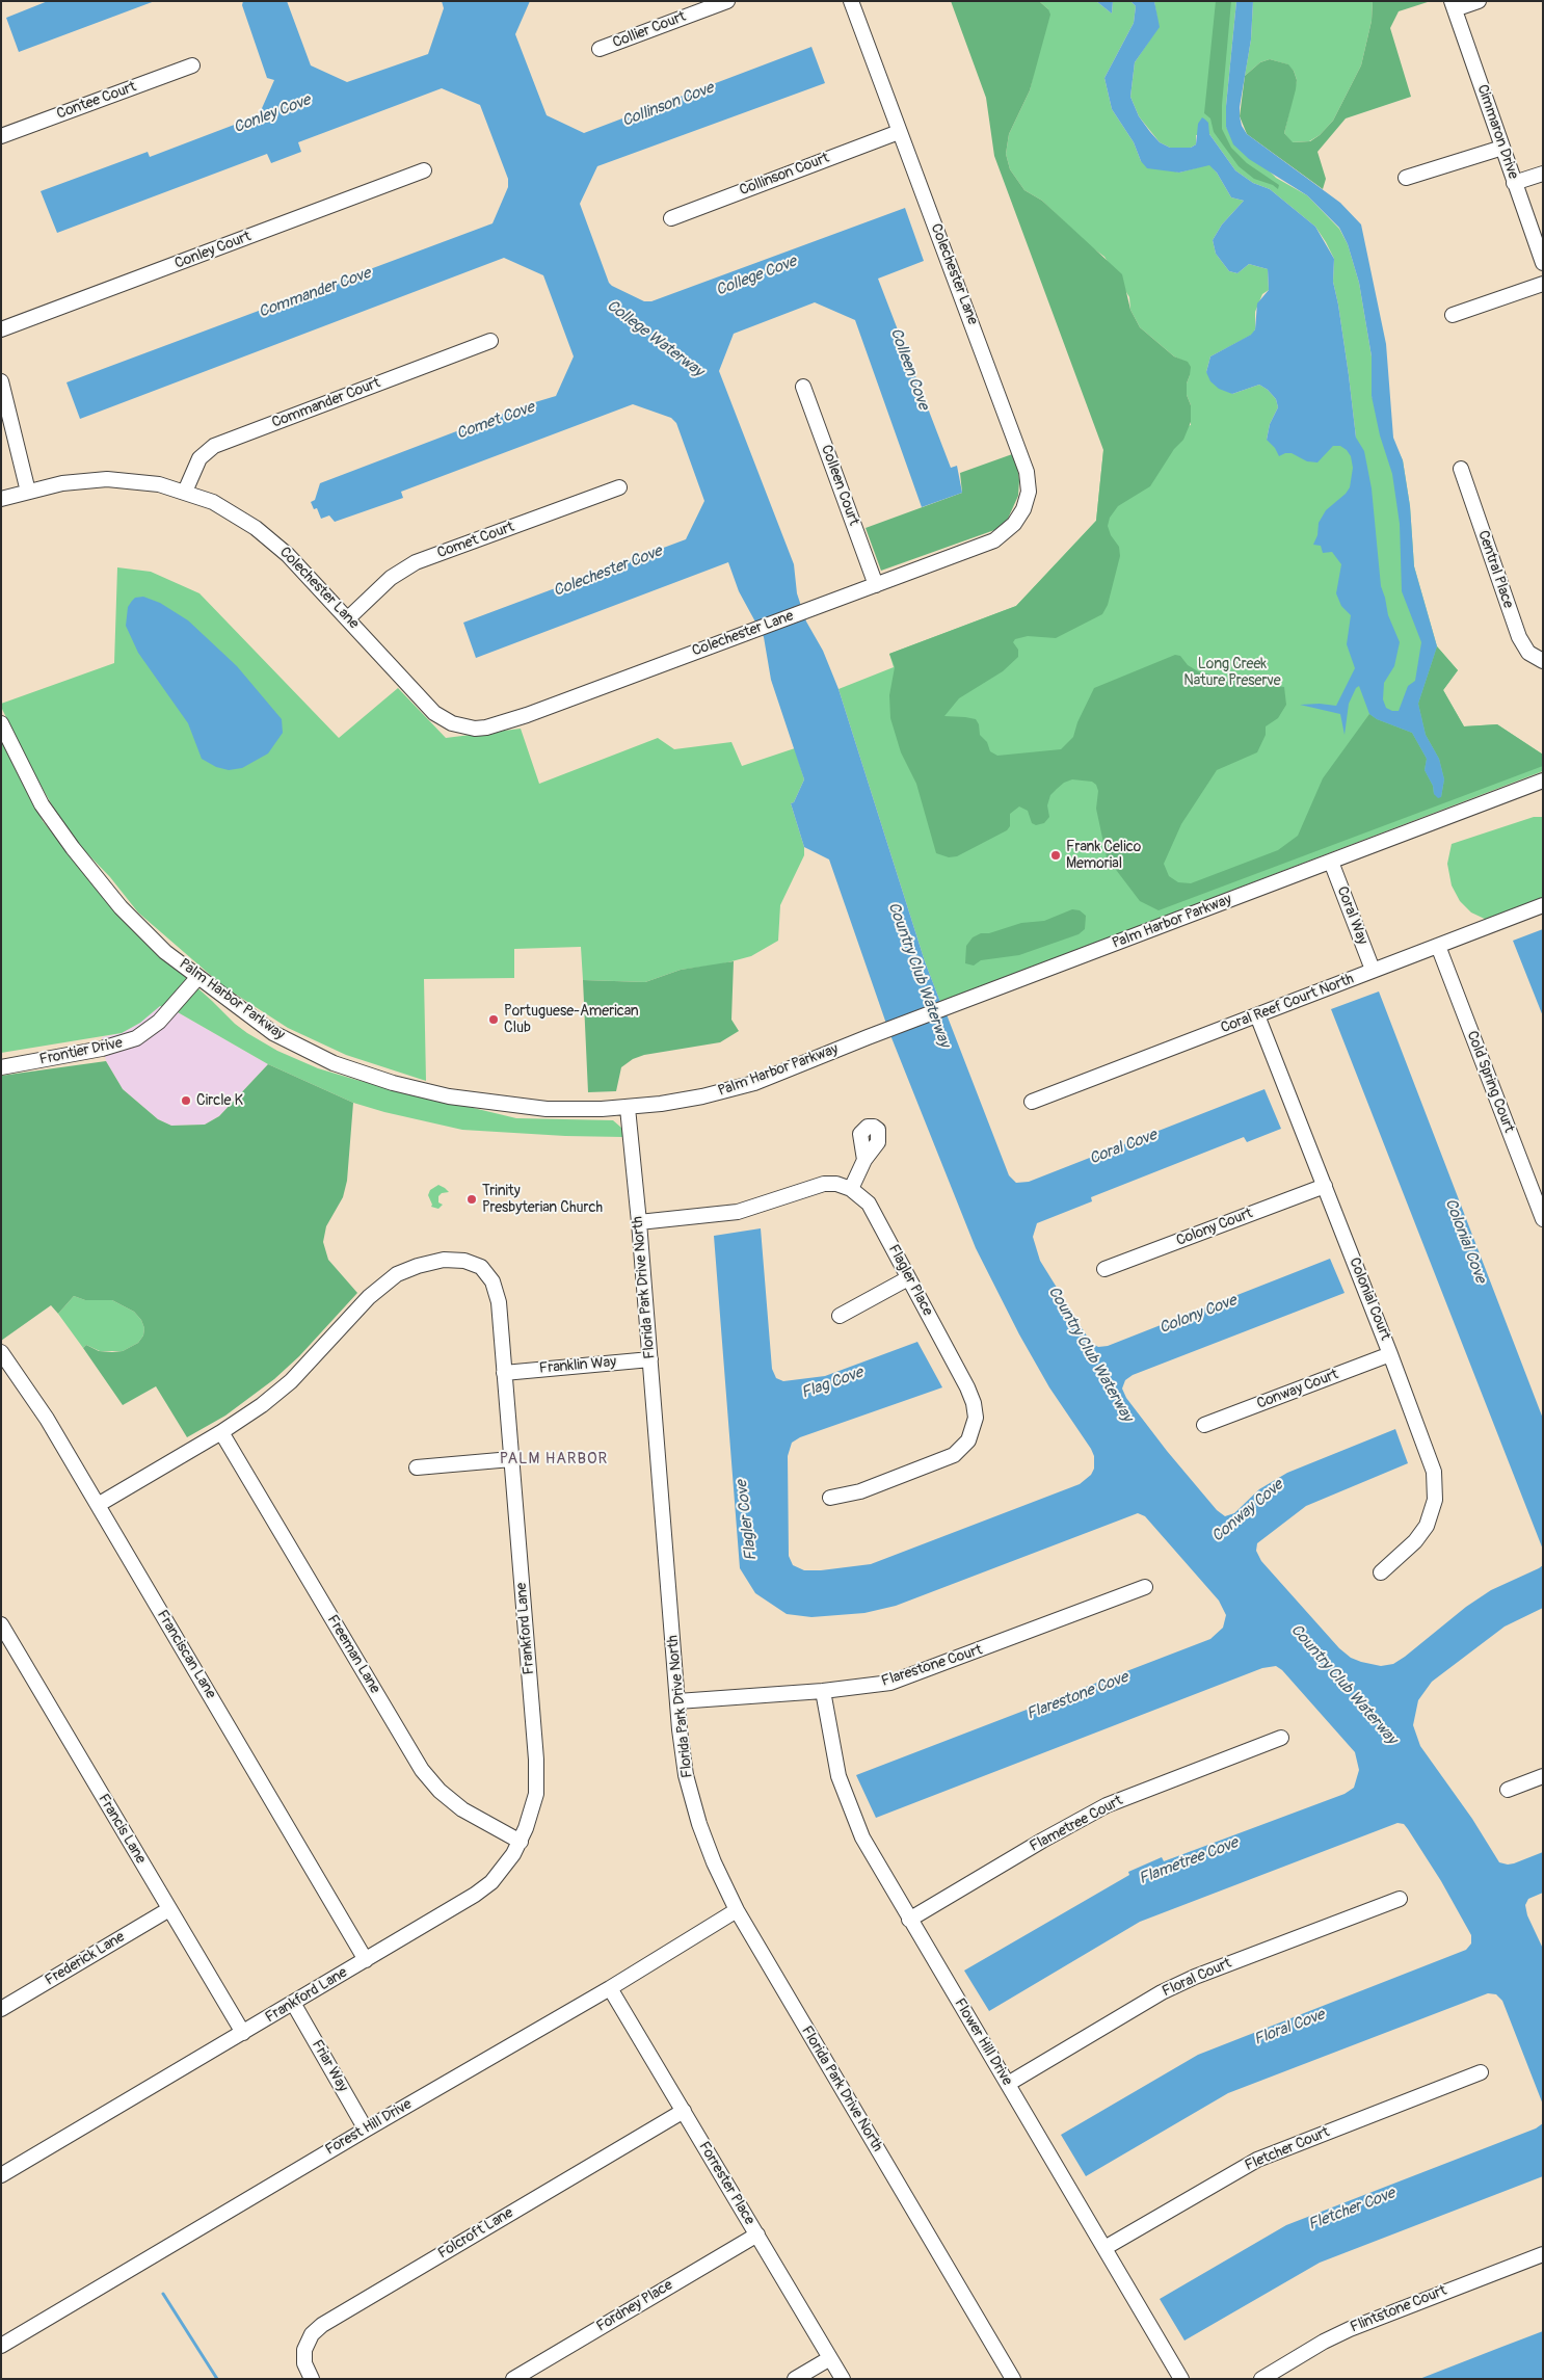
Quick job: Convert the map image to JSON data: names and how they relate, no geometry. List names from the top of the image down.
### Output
{
  "streets": {
    "street": [
      "Collier Court",
      "Contee Court",
      "Cimmaron Drive",
      "Collinson Court",
      "Conley Court",
      "Colechester Lane",
      "Commander Court",
      "Colleen Court",
      "Comet Court",
      "Central Place",
      "Coral Way",
      "Palm Harbor Parkway",
      "Coral Reef Court North",
      "Frontier Drive",
      "Cold Spring Court",
      "Colony Court",
      "Flagler Place",
      "Florida Park Drive North",
      "Colonial Court",
      "Franklin Way",
      "Conway Court",
      "Frankford Lane",
      "Franciscan Lane",
      "Freeman Lane",
      "Flarestone Court",
      "Flametree Court",
      "Francis Lane",
      "Frederick Lane",
      "Floral Court",
      "Flower Hill Drive",
      "Friar Way",
      "Forest Hill Drive",
      "Fletcher Court",
      "Forrester Place",
      "Folcroft Lane",
      "Fordney Place",
      "Flintstone Court"
    ]
  },
  "crossings": [
    ["Collinson Court", "Colechester Lane"],
    ["Colechester Lane", "Commander Court"],
    ["Colechester Lane", "Colleen Court"],
    ["Colechester Lane", "Comet Court"],
    ["Coral Way", "Palm Harbor Parkway"],
    ["Coral Way", "Coral Reef Court North"],
    ["Palm Harbor Parkway", "Frontier Drive"],
    ["Palm Harbor Parkway", "Florida Park Drive North"],
    ["Coral Reef Court North", "Cold Spring Court"],
    ["Coral Reef Court North", "Colonial Court"],
    ["Colony Court", "Colonial Court"],
    ["Florida Park Drive North", "Franklin Way"],
    ["Florida Park Drive North", "Flarestone Court"],
    ["Florida Park Drive North", "Forest Hill Drive"],
    ["Colonial Court", "Conway Court"],
    ["Franklin Way", "Frankford Lane"],
    ["Frankford Lane", "Franciscan Lane"],
    ["Frankford Lane", "Freeman Lane"],
    ["Frankford Lane", "Francis Lane"],
    ["Frankford Lane", "Friar Way"],
    ["Flarestone Court", "Flower Hill Drive"],
    ["Flametree Court", "Flower Hill Drive"],
    ["Francis Lane", "Frederick Lane"],
    ["Floral Court", "Flower Hill Drive"],
    ["Flower Hill Drive", "Fletcher Court"],
    ["Friar Way", "Forest Hill Drive"],
    ["Forest Hill Drive", "Forrester Place"],
    ["Forrester Place", "Folcroft Lane"],
    ["Forrester Place", "Fordney Place"]
  ],
  "districts": ["PALM HARBOR"],
  "water": [
    "Collinson Cove",
    "Conley Cove",
    "College Cove",
    "Commander Cove",
    "College Waterway",
    "Colleen Cove",
    "Comet Cove",
    "Colechester Cove",
    "Country Club Waterway",
    "Coral Cove",
    "Colonial Cove",
    "Colony Cove",
    "Flag Cove",
    "Conway Cove",
    "Flagler Cove",
    "Flarestone Cove",
    "Flametree Cove",
    "Floral Cove",
    "Fletcher Cove"
  ],
  "parks": ["Long Creek Nature Preserve"],
  "places": [
    "Frank Celico Memorial",
    "Portuguese-American Club",
    "Circle K",
    "Trinity Presbyterian Church"
  ]
}
